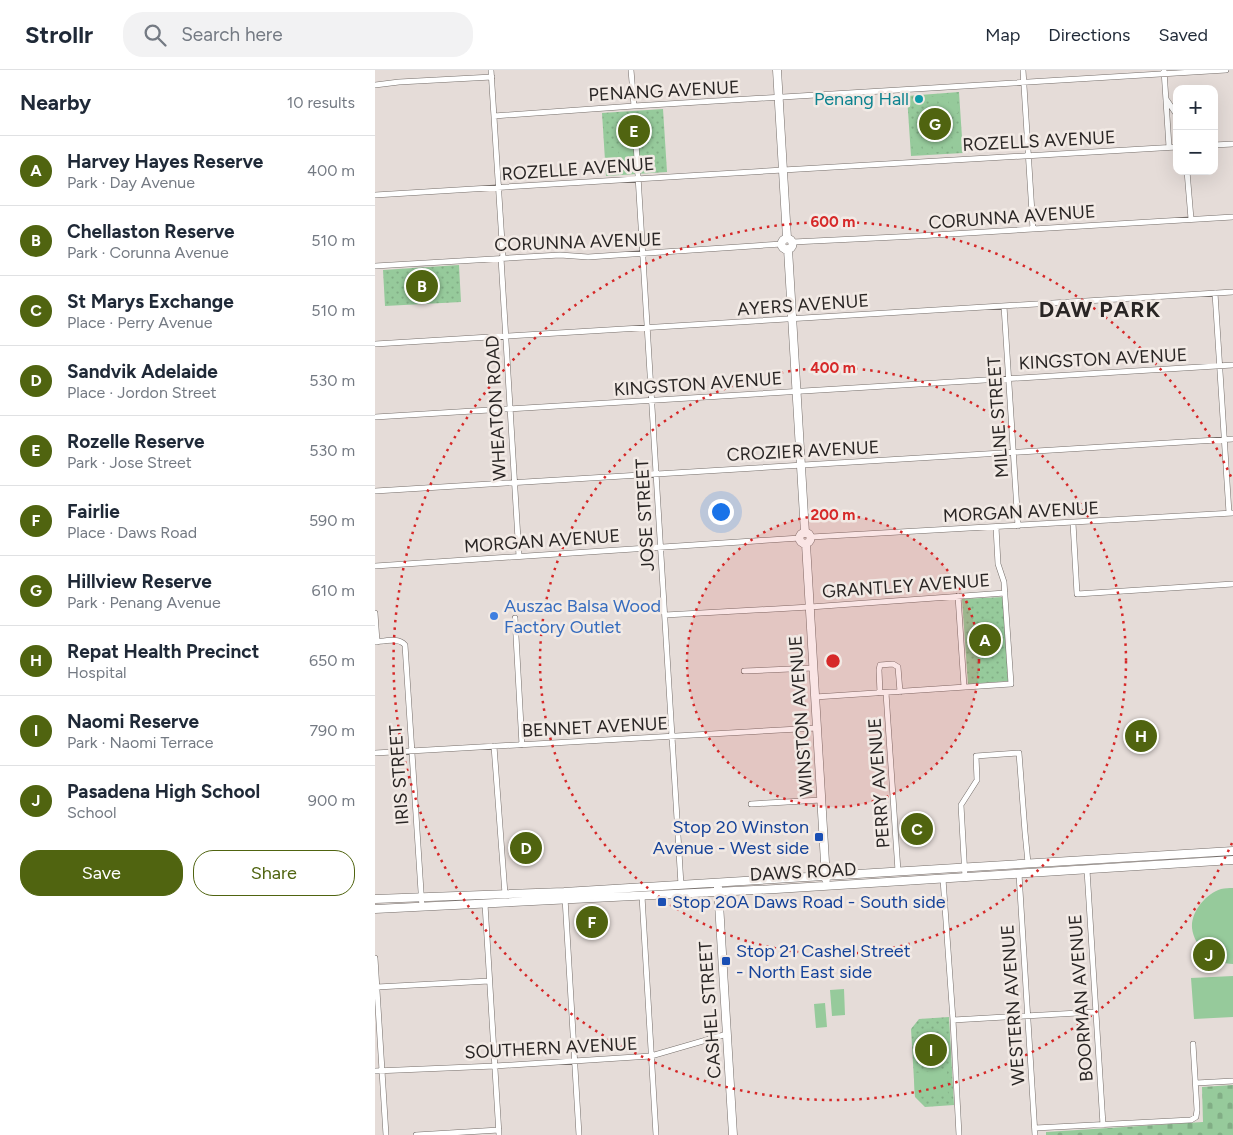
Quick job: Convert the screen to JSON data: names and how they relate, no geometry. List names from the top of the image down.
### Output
{
  "streets": {
    "main road": ["WINSTON AVENUE", "DAWS ROAD", "CASHEL STREET"],
    "street": [
      "PENANG AVENUE",
      "ROZELLS AVENUE",
      "ROZELLE AVENUE",
      "CORUNNA AVENUE",
      "AYERS AVENUE",
      "KINGSTON AVENUE",
      "WHEATON ROAD",
      "MILNE STREET",
      "CROZIER AVENUE",
      "MORGAN AVENUE",
      "JOSE STREET",
      "GRANTLEY AVENUE",
      "BENNET AVENUE",
      "IRIS STREET",
      "PERRY AVENUE",
      "BOORMAN AVENUE",
      "WESTERN AVENUE",
      "SOUTHERN AVENUE"
    ]
  },
  "crossings": [
    ["PENANG AVENUE", "WHEATON ROAD"],
    ["PENANG AVENUE", "WINSTON AVENUE"],
    ["ROZELLS AVENUE", "ROZELLE AVENUE"],
    ["ROZELLS AVENUE", "WINSTON AVENUE"],
    ["ROZELLE AVENUE", "WHEATON ROAD"],
    ["ROZELLE AVENUE", "JOSE STREET"],
    ["ROZELLE AVENUE", "WINSTON AVENUE"],
    ["CORUNNA AVENUE", "WHEATON ROAD"],
    ["CORUNNA AVENUE", "JOSE STREET"],
    ["CORUNNA AVENUE", "WINSTON AVENUE"],
    ["AYERS AVENUE", "WHEATON ROAD"],
    ["AYERS AVENUE", "MILNE STREET"],
    ["AYERS AVENUE", "JOSE STREET"],
    ["AYERS AVENUE", "WINSTON AVENUE"],
    ["KINGSTON AVENUE", "WHEATON ROAD"],
    ["KINGSTON AVENUE", "MILNE STREET"],
    ["KINGSTON AVENUE", "JOSE STREET"],
    ["KINGSTON AVENUE", "WINSTON AVENUE"],
    ["WHEATON ROAD", "CROZIER AVENUE"],
    ["WHEATON ROAD", "MORGAN AVENUE"],
    ["MILNE STREET", "CROZIER AVENUE"],
    ["MILNE STREET", "MORGAN AVENUE"],
    ["CROZIER AVENUE", "JOSE STREET"],
    ["CROZIER AVENUE", "WINSTON AVENUE"],
    ["MORGAN AVENUE", "JOSE STREET"],
    ["MORGAN AVENUE", "WINSTON AVENUE"],
    ["JOSE STREET", "GRANTLEY AVENUE"],
    ["JOSE STREET", "BENNET AVENUE"],
    ["JOSE STREET", "DAWS ROAD"],
    ["GRANTLEY AVENUE", "WINSTON AVENUE"],
    ["WINSTON AVENUE", "BENNET AVENUE"],
    ["WINSTON AVENUE", "DAWS ROAD"],
    ["BENNET AVENUE", "IRIS STREET"],
    ["IRIS STREET", "DAWS ROAD"],
    ["PERRY AVENUE", "DAWS ROAD"],
    ["DAWS ROAD", "BOORMAN AVENUE"],
    ["DAWS ROAD", "WESTERN AVENUE"],
    ["DAWS ROAD", "CASHEL STREET"],
    ["CASHEL STREET", "SOUTHERN AVENUE"]
  ],
  "districts": ["DAW PARK"],
  "places": {
    "other": ["Penang Hall", "Auszac Balsa Wood Factory Outlet"],
    "transit": ["Stop 20 Winston Avenue - West side", "Stop 20A Daws Road - South side", "Stop 21 Cashel Street - North East side"]
  },
  "page": {
    "header": "Strollr",
    "search": "Search here",
    "nav": ["Map", "Directions", "Saved"],
    "heading": ["Nearby", "10 results"],
    "map_buttons": ["+", "−"],
    "pins": [
      "G",
      "E",
      "B",
      "A",
      "H",
      "C",
      "D",
      "F",
      "J",
      "I"
    ],
    "list": [
      {
        "mark": "A",
        "name": "Harvey Hayes Reserve",
        "note": "Park · Day Avenue",
        "value": "400 m"
      },
      {
        "mark": "B",
        "name": "Chellaston Reserve",
        "note": "Park · Corunna Avenue",
        "value": "510 m"
      },
      {
        "mark": "C",
        "name": "St Marys Exchange",
        "note": "Place · Perry Avenue",
        "value": "510 m"
      },
      {
        "mark": "D",
        "name": "Sandvik Adelaide",
        "note": "Place · Jordon Street",
        "value": "530 m"
      },
      {
        "mark": "E",
        "name": "Rozelle Reserve",
        "note": "Park · Jose Street",
        "value": "530 m"
      },
      {
        "mark": "F",
        "name": "Fairlie",
        "note": "Place · Daws Road",
        "value": "590 m"
      },
      {
        "mark": "G",
        "name": "Hillview Reserve",
        "note": "Park · Penang Avenue",
        "value": "610 m"
      },
      {
        "mark": "H",
        "name": "Repat Health Precinct",
        "note": "Hospital",
        "value": "650 m"
      },
      {
        "mark": "I",
        "name": "Naomi Reserve",
        "note": "Park · Naomi Terrace",
        "value": "790 m"
      },
      {
        "mark": "J",
        "name": "Pasadena High School",
        "note": "School",
        "value": "900 m"
      }
    ],
    "buttons": ["Save", "Share"]
  },
  "rings": ["600 m", "400 m", "200 m"]
}
